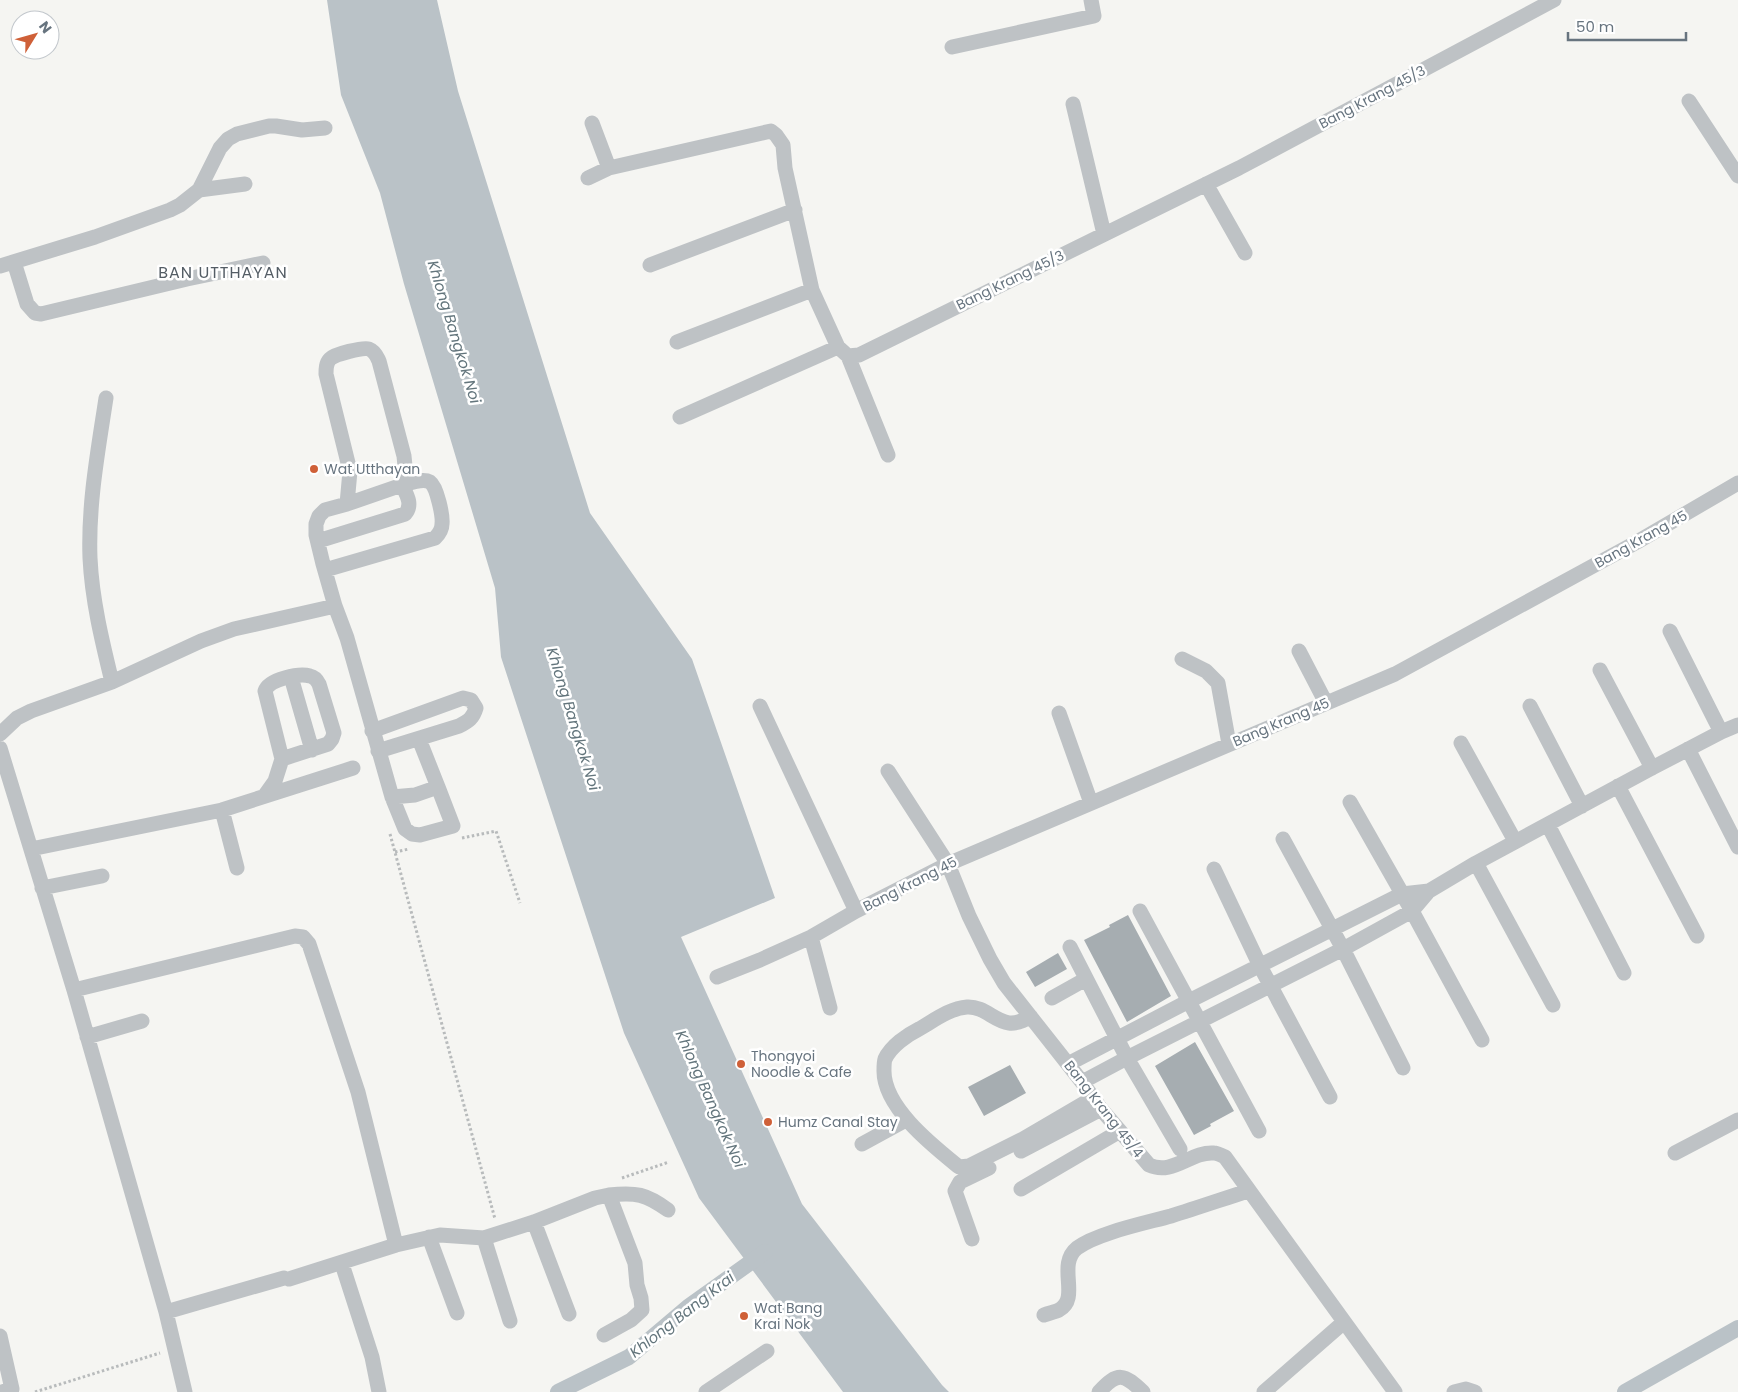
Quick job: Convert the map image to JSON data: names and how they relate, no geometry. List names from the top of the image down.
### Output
{
  "streets": {
    "street": ["Bang Krang 45/3", "Bang Krang 45", "Bang Krang 45/4"]
  },
  "crossings": [
    ["Bang Krang 45", "Bang Krang 45/4"]
  ],
  "districts": ["BAN UTTHAYAN"],
  "water": ["Khlong Bangkok Noi", "Khlong Bang Krai"],
  "places": [
    "Wat Utthayan",
    "Thongyoi Noodle & Cafe",
    "Humz Canal Stay",
    "Wat Bang Krai Nok"
  ],
  "scale_bar": "50 m",
  "north": "top right"
}
